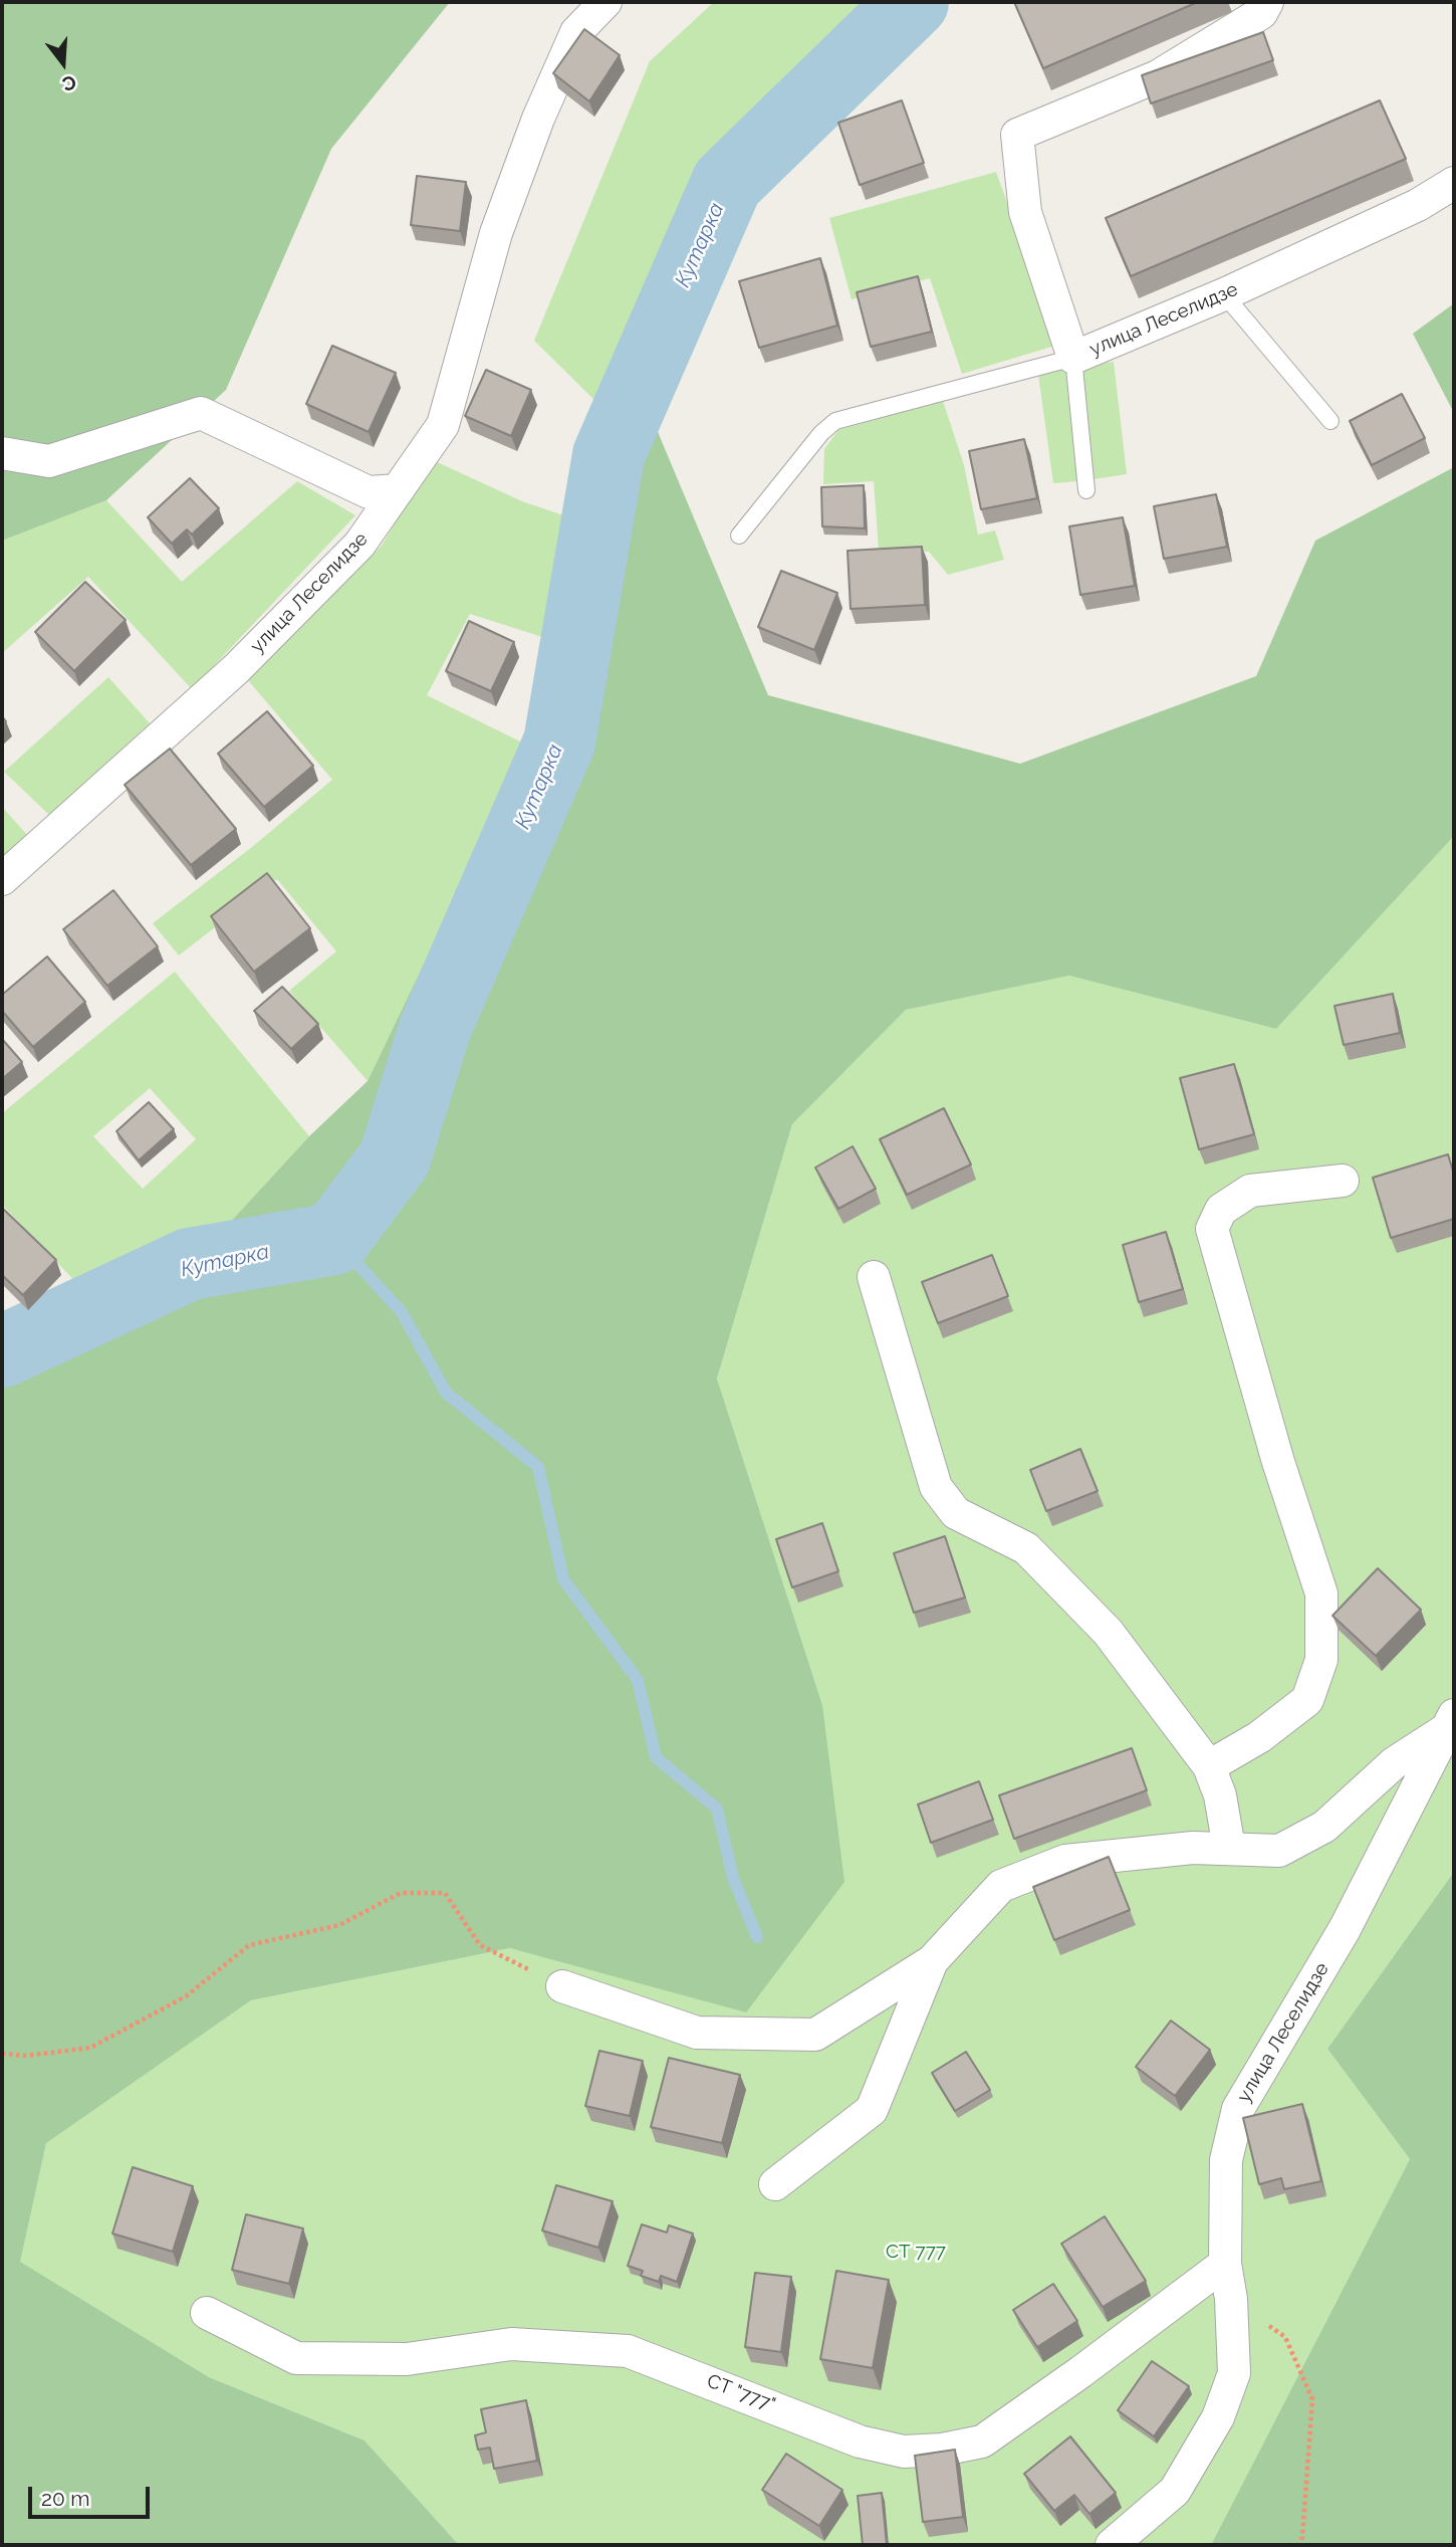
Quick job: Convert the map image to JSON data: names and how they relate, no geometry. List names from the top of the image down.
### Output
{
  "streets": {
    "street": ["улица Леселидзе", "СТ \"777\""]
  },
  "crossings": [
    ["улица Леселидзе", "СТ \"777\""]
  ],
  "water": ["Кутарка"],
  "parks": ["СТ 777"],
  "scale_bar": "20 m",
  "north": "bottom"
}
